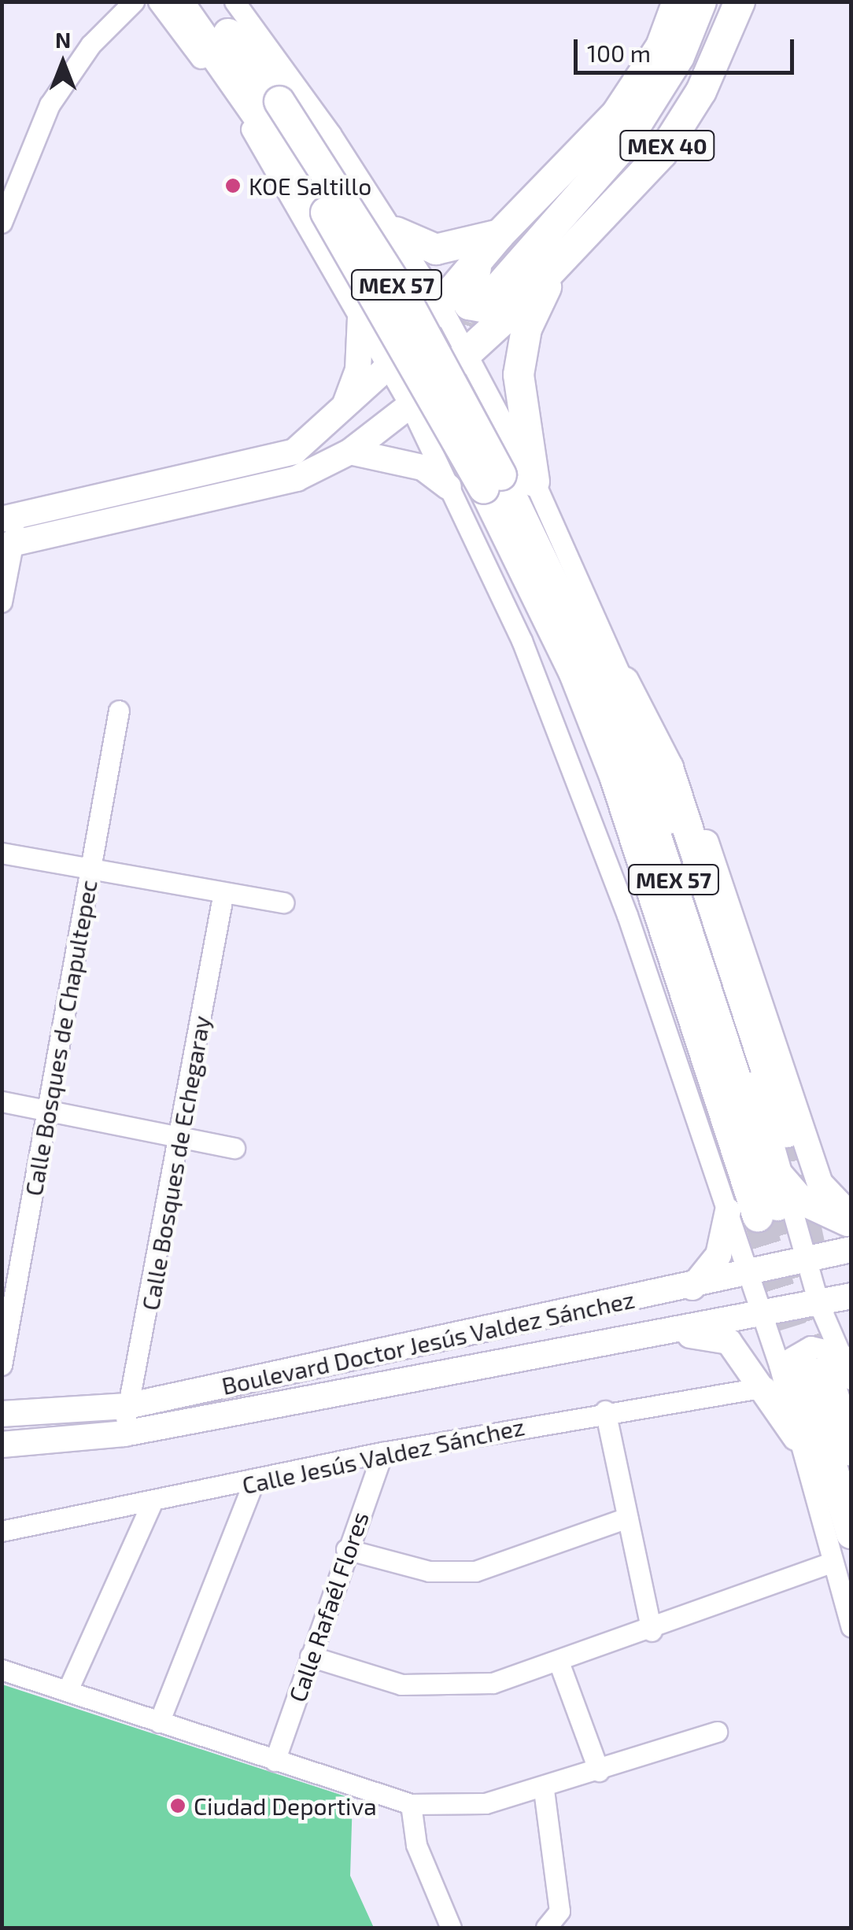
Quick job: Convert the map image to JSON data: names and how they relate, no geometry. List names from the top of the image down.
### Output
{
  "streets": {
    "highway": ["MEX 40", "MEX 57"],
    "main road": ["Boulevard Doctor Jesús Valdez Sánchez"],
    "street": [
      "Calle Bosques de Chapultepec",
      "Calle Bosques de Echegaray",
      "Calle Jesús Valdez Sánchez",
      "Calle Rafaél Flores"
    ]
  },
  "crossings": [
    ["Calle Bosques de Echegaray", "Boulevard Doctor Jesús Valdez Sánchez"],
    ["Calle Jesús Valdez Sánchez", "Calle Rafaél Flores"]
  ],
  "places": ["KOE Saltillo", "Ciudad Deportiva"],
  "scale_bar": "100 m",
  "north": "top"
}
